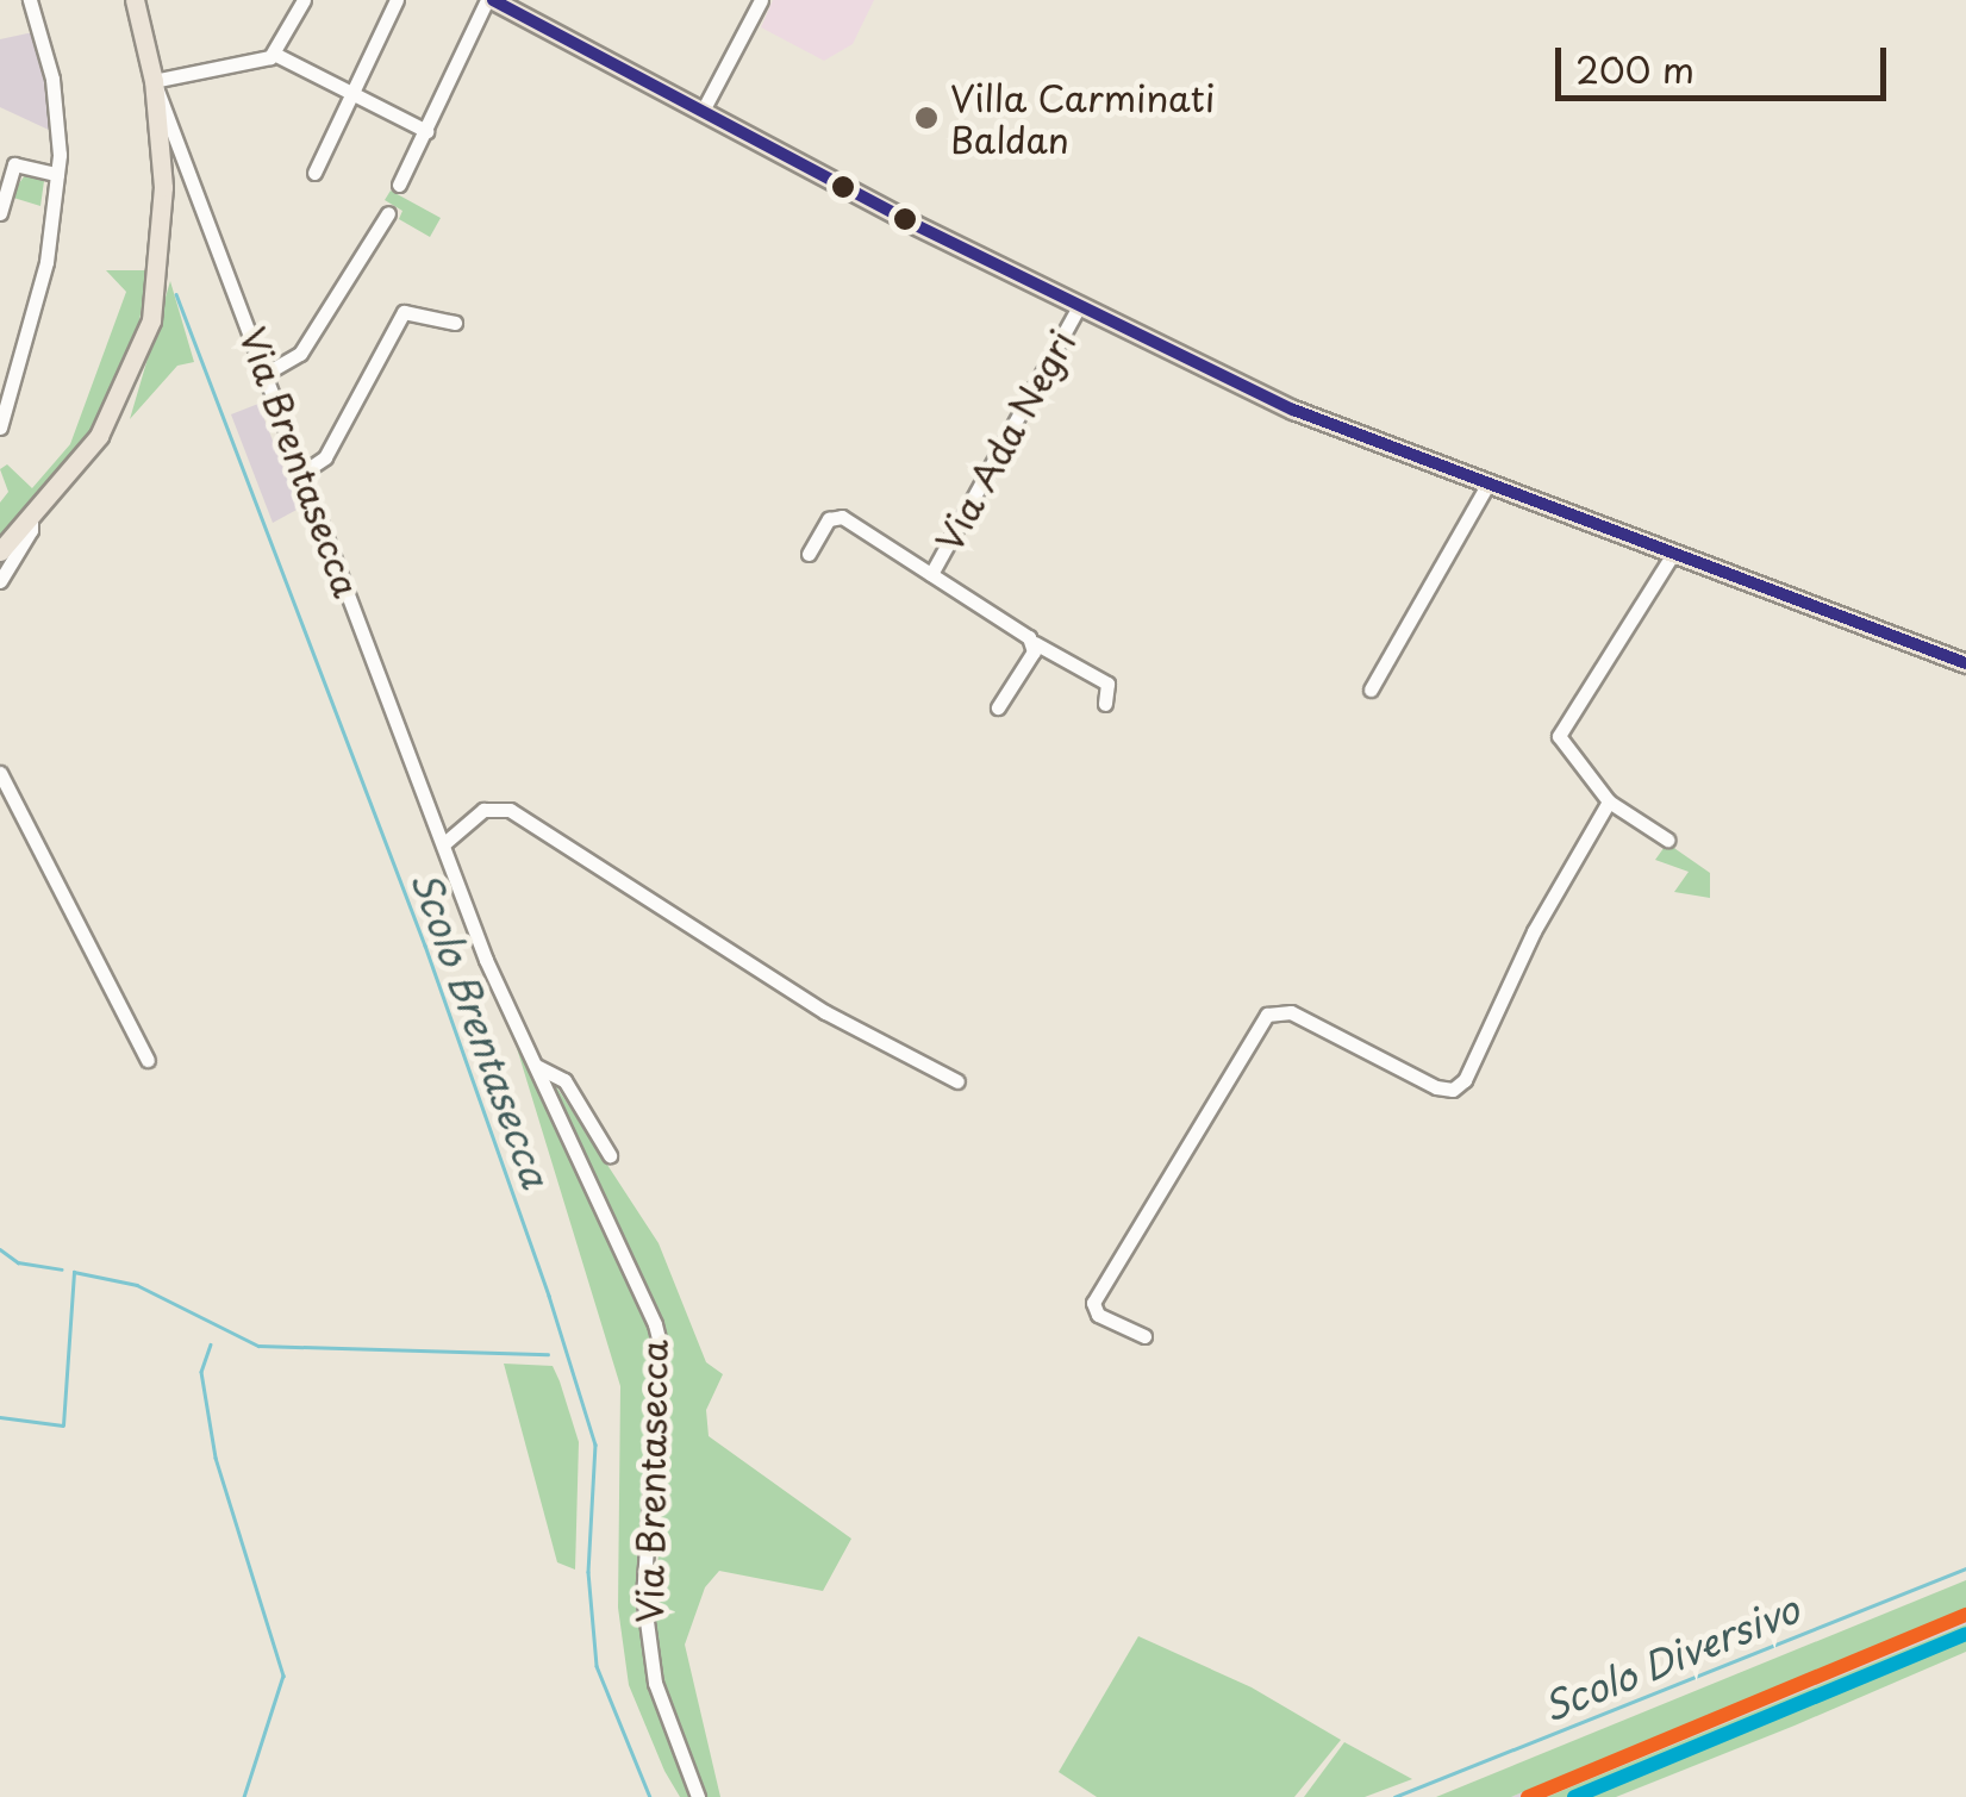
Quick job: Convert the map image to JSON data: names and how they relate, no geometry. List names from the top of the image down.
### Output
{
  "streets": {
    "street": ["Via Ada Negri", "Via Brentasecca"]
  },
  "water": ["Scolo Brentasecca", "Scolo Diversivo"],
  "places": ["Villa Carminati Baldan"],
  "scale_bar": "200 m"
}
